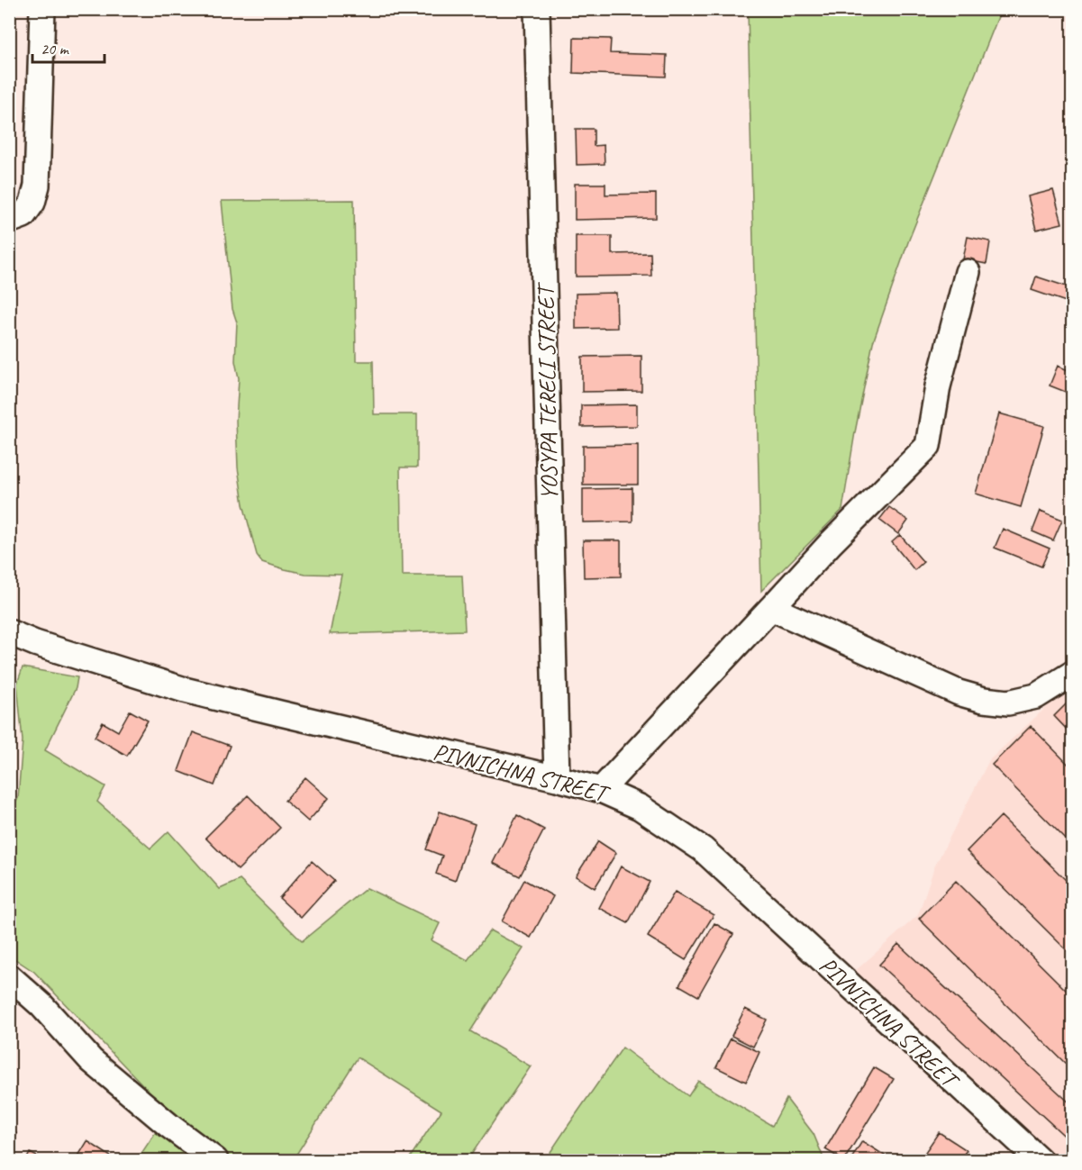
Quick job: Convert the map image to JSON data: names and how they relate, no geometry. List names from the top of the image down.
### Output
{
  "streets": {
    "street": ["YOSYPA TERELI STREET", "PIVNICHNA STREET"]
  },
  "crossings": [
    ["YOSYPA TERELI STREET", "PIVNICHNA STREET"]
  ],
  "scale_bar": "20 m"
}
